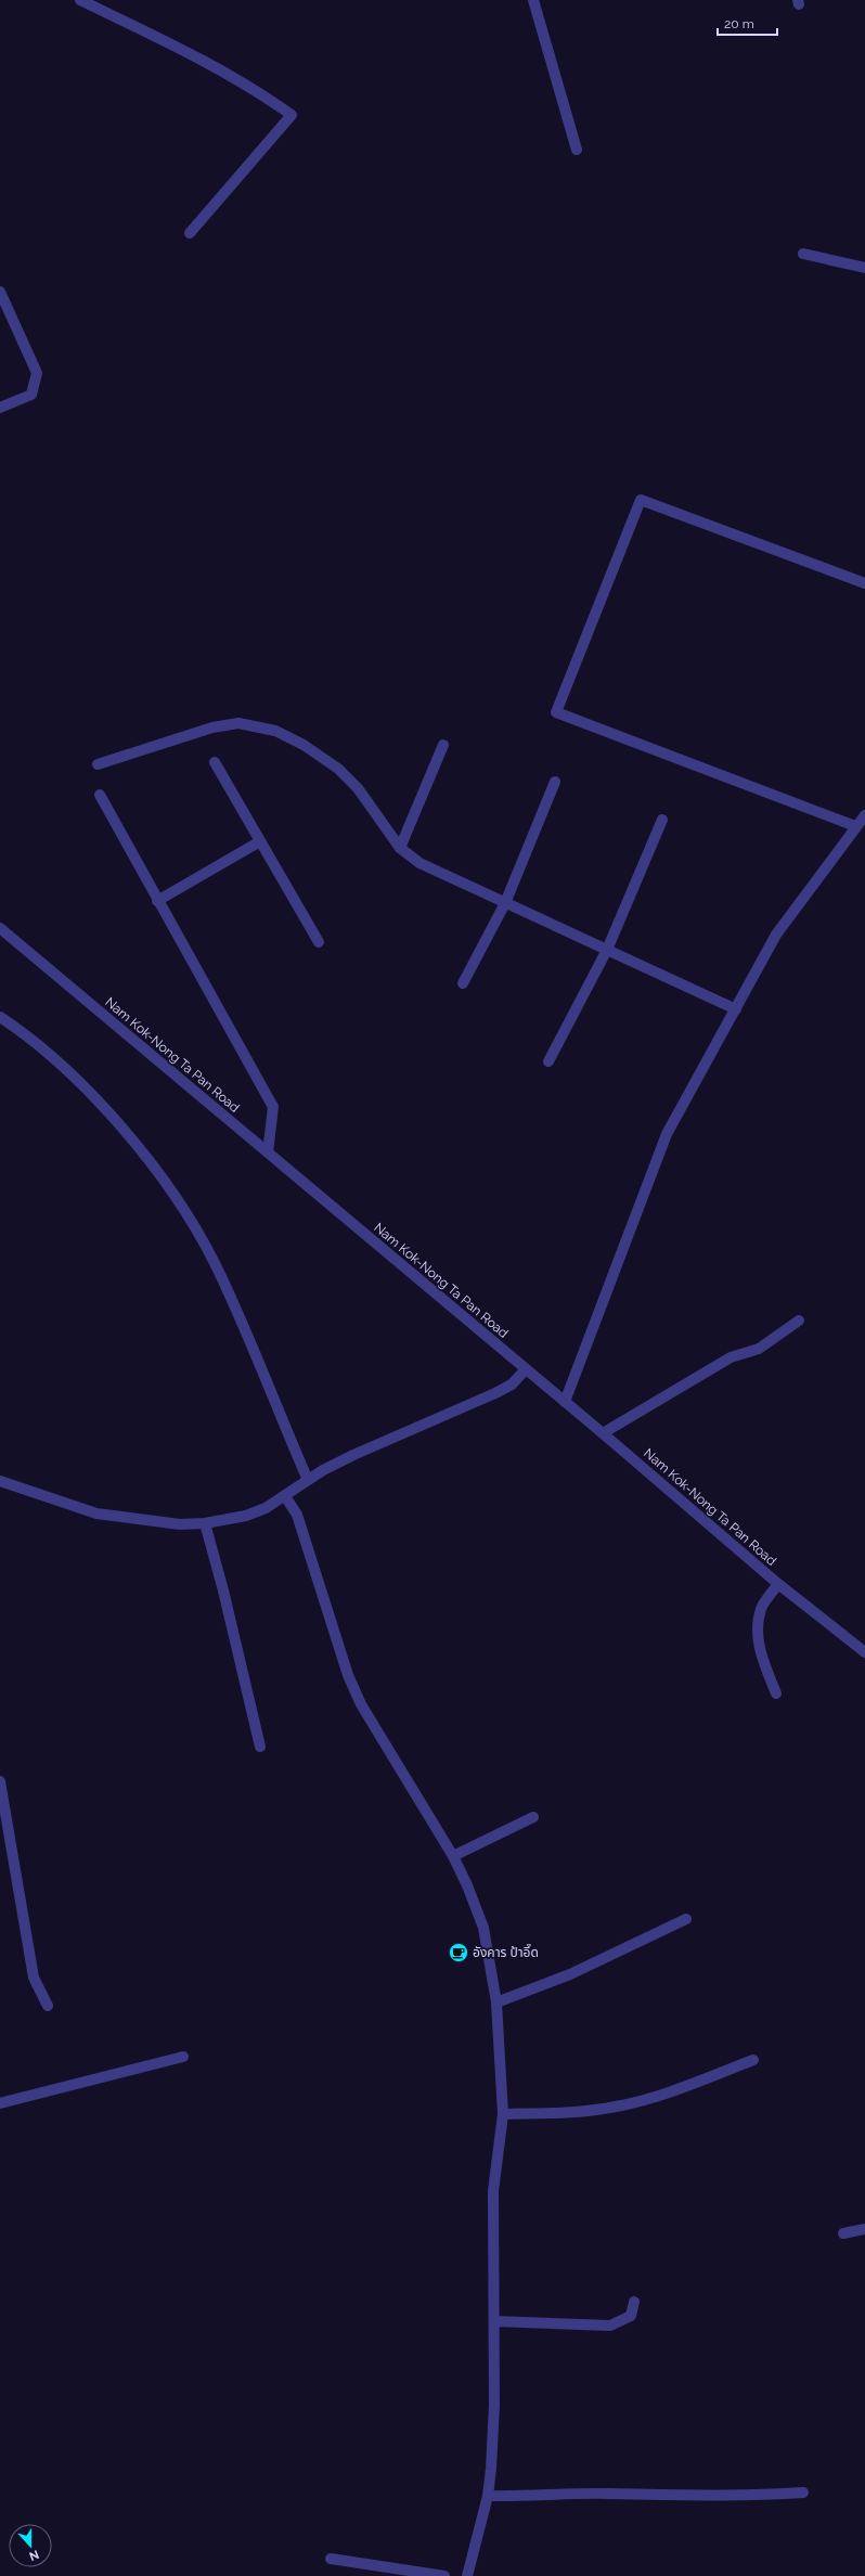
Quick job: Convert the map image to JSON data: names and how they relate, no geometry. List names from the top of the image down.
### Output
{
  "streets": {
    "street": ["Nam Kok-Nong Ta Pan Road"]
  },
  "places": {
    "cafe": ["อังคาร ป้าอี๊ด"]
  },
  "scale_bar": "20 m",
  "north": "bottom"
}
